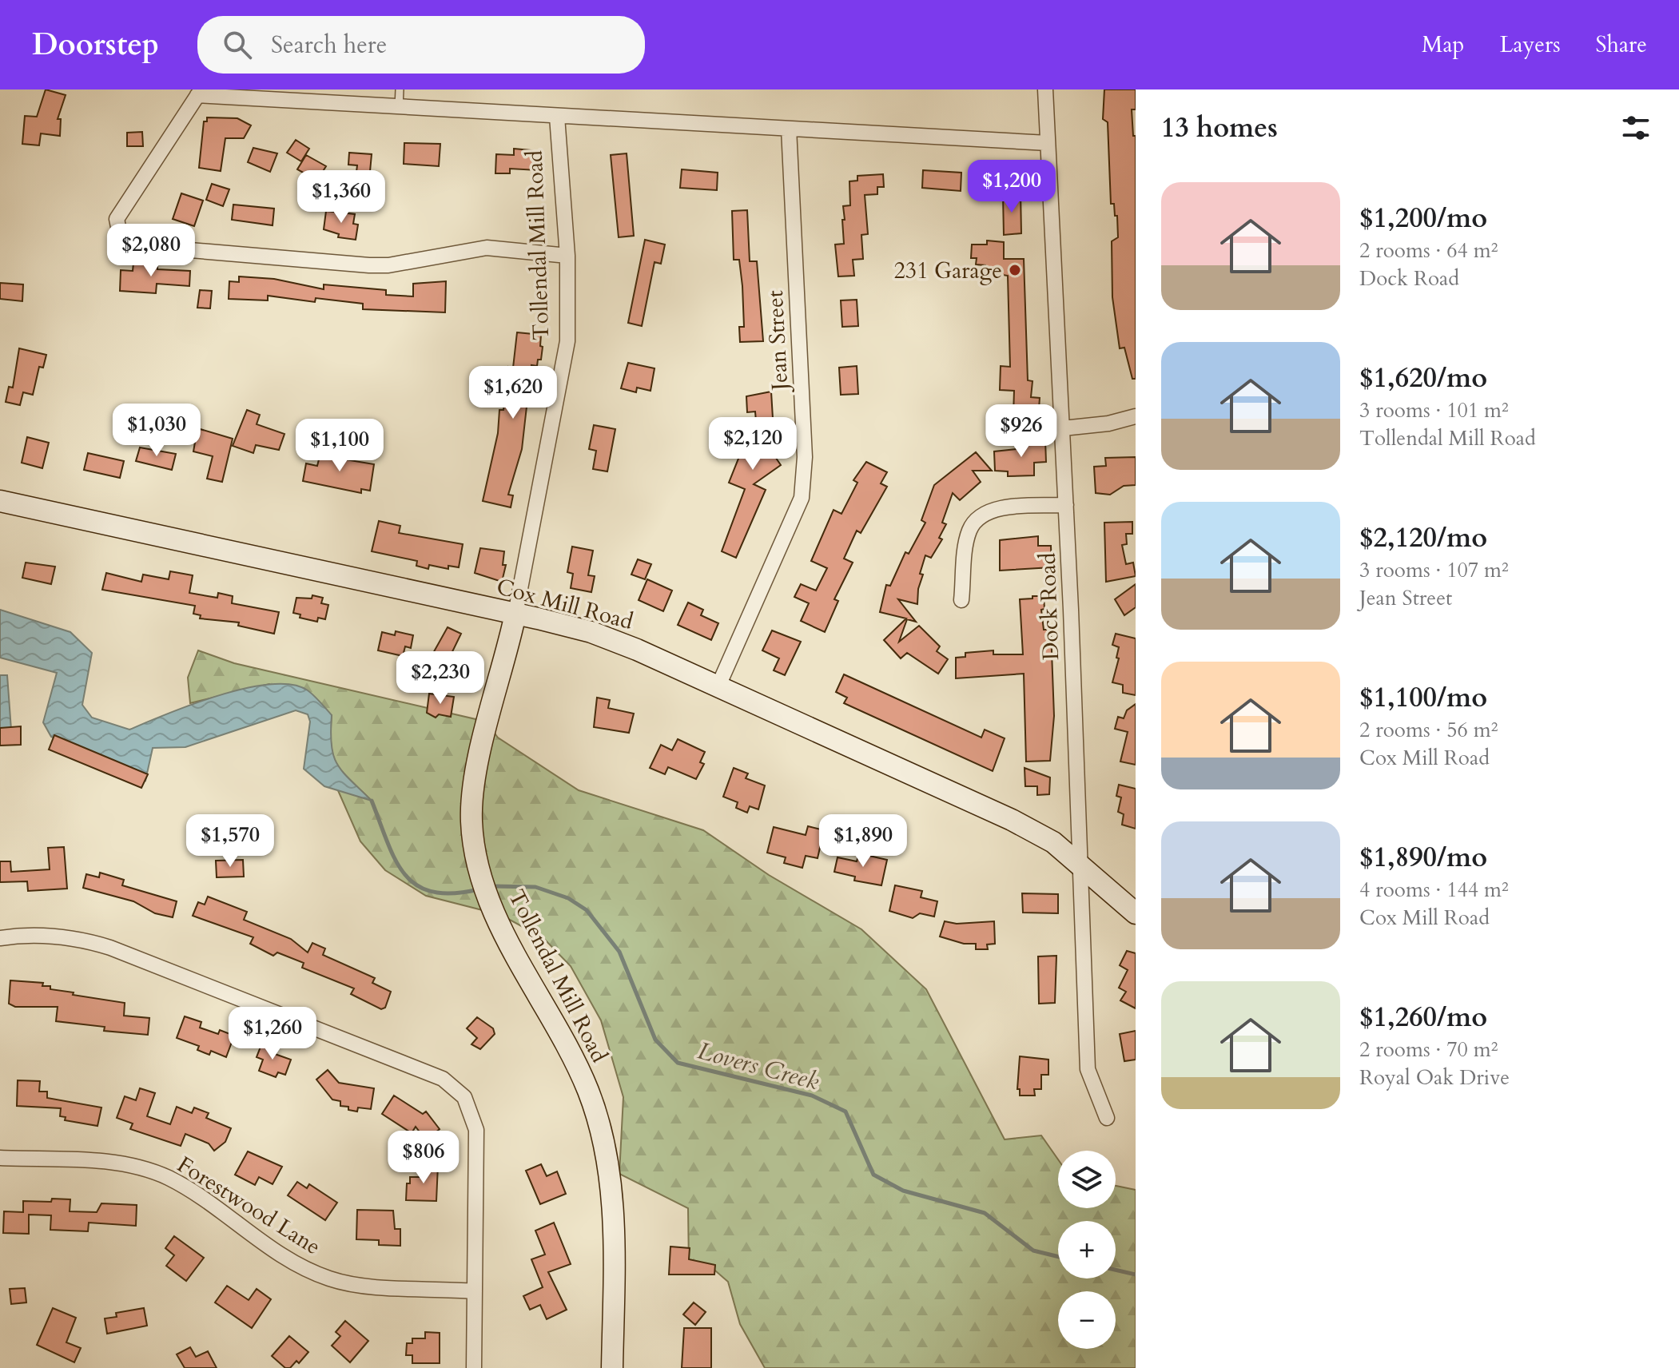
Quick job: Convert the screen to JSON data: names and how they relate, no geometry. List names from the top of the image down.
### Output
{
  "streets": {
    "street": [
      "Tollendal Mill Road",
      "Jean Street",
      "Cox Mill Road",
      "Dock Road",
      "Forestwood Lane"
    ]
  },
  "crossings": [
    ["Tollendal Mill Road", "Cox Mill Road"],
    ["Jean Street", "Cox Mill Road"],
    ["Cox Mill Road", "Dock Road"]
  ],
  "water": ["Lovers Creek"],
  "places": ["231 Garage"],
  "page": {
    "header": "Doorstep",
    "search": "Search here",
    "nav": ["Map", "Layers", "Share"],
    "heading": "13 homes",
    "price": [
      "$1,200",
      "$1,360",
      "$2,080",
      "$1,620",
      "$1,030",
      "$926",
      "$2,120",
      "$1,100",
      "$2,230",
      "$1,570",
      "$1,890",
      "$1,260",
      "$806"
    ],
    "list": [
      {
        "name": "$1,200/mo",
        "note": "2 rooms · 64 m² · Dock Road"
      },
      {
        "name": "$1,620/mo",
        "note": "3 rooms · 101 m² · Tollendal Mill Road"
      },
      {
        "name": "$2,120/mo",
        "note": "3 rooms · 107 m² · Jean Street"
      },
      {
        "name": "$1,100/mo",
        "note": "2 rooms · 56 m² · Cox Mill Road"
      },
      {
        "name": "$1,890/mo",
        "note": "4 rooms · 144 m² · Cox Mill Road"
      },
      {
        "name": "$1,260/mo",
        "note": "2 rooms · 70 m² · Royal Oak Drive"
      }
    ],
    "map_buttons": ["+", "−"]
  }
}
